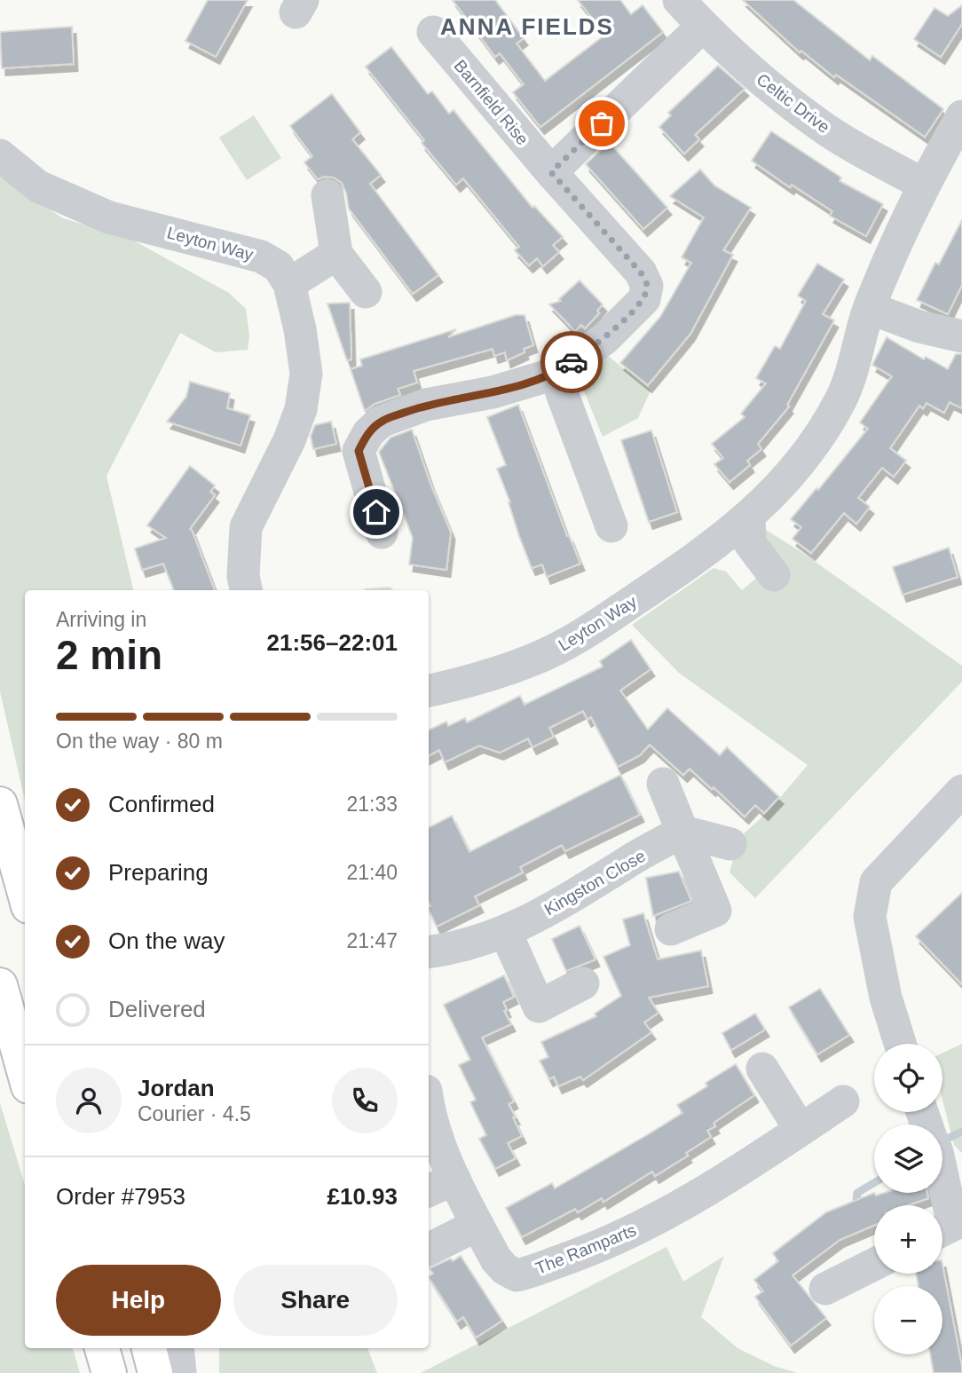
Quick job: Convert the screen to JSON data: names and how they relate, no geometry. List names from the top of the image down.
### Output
{
  "streets": {
    "street": [
      "Barnfield Rise",
      "Celtic Drive",
      "Leyton Way",
      "Kingston Close",
      "The Ramparts"
    ]
  },
  "crossings": [
    ["Celtic Drive", "Leyton Way"]
  ],
  "districts": ["ANNA FIELDS"],
  "page": {
    "heading": ["2 min", "Arriving in", "21:56–22:01"],
    "panel": [
      "Jordan",
      "Courier · 4.5",
      "Order #7953",
      "£10.93"
    ],
    "bar": "On the way · 80 m",
    "list": [
      ["Confirmed", "21:33"],
      ["Preparing", "21:40"],
      ["On the way", "21:47"],
      "Delivered"
    ],
    "map_buttons": ["+", "−"],
    "buttons": ["Help", "Share"]
  }
}
